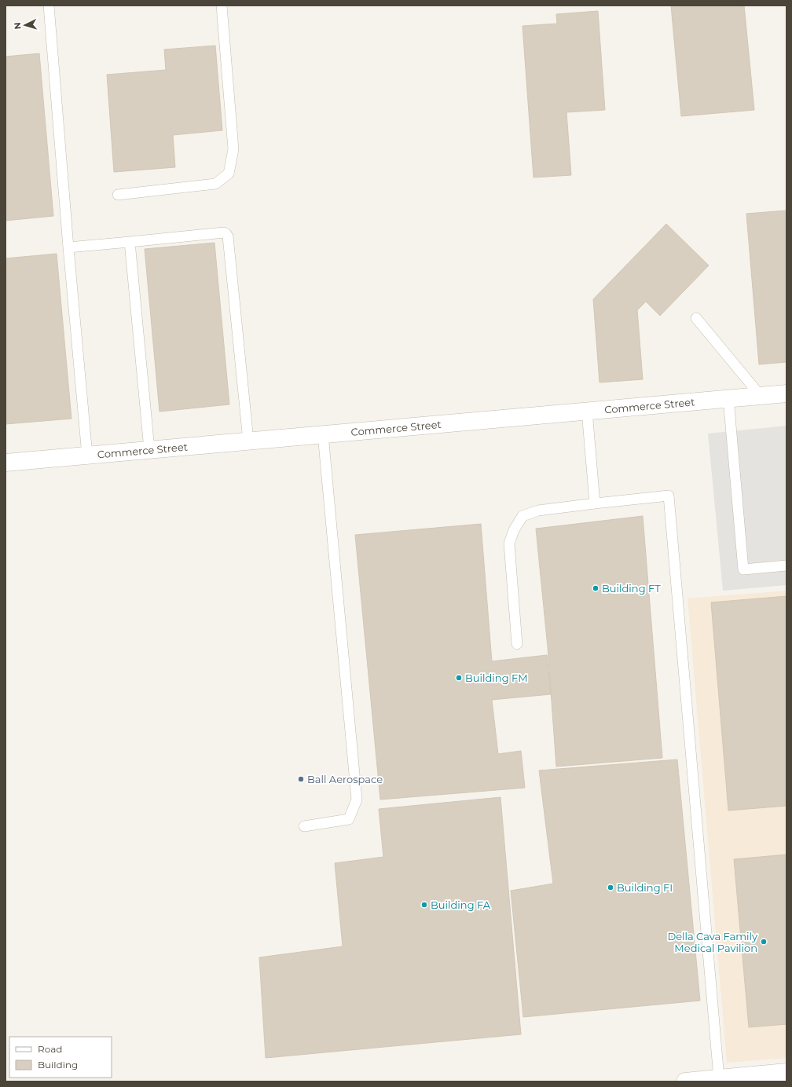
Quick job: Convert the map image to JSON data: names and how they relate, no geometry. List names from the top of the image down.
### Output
{
  "streets": {
    "street": ["Commerce Street"]
  },
  "places": [
    "Building FT",
    "Building FM",
    "Ball Aerospace",
    "Building FI",
    "Building FA",
    "Della Cava Family Medical Pavilion"
  ],
  "legend": ["Road", "Building"],
  "north": "left"
}
